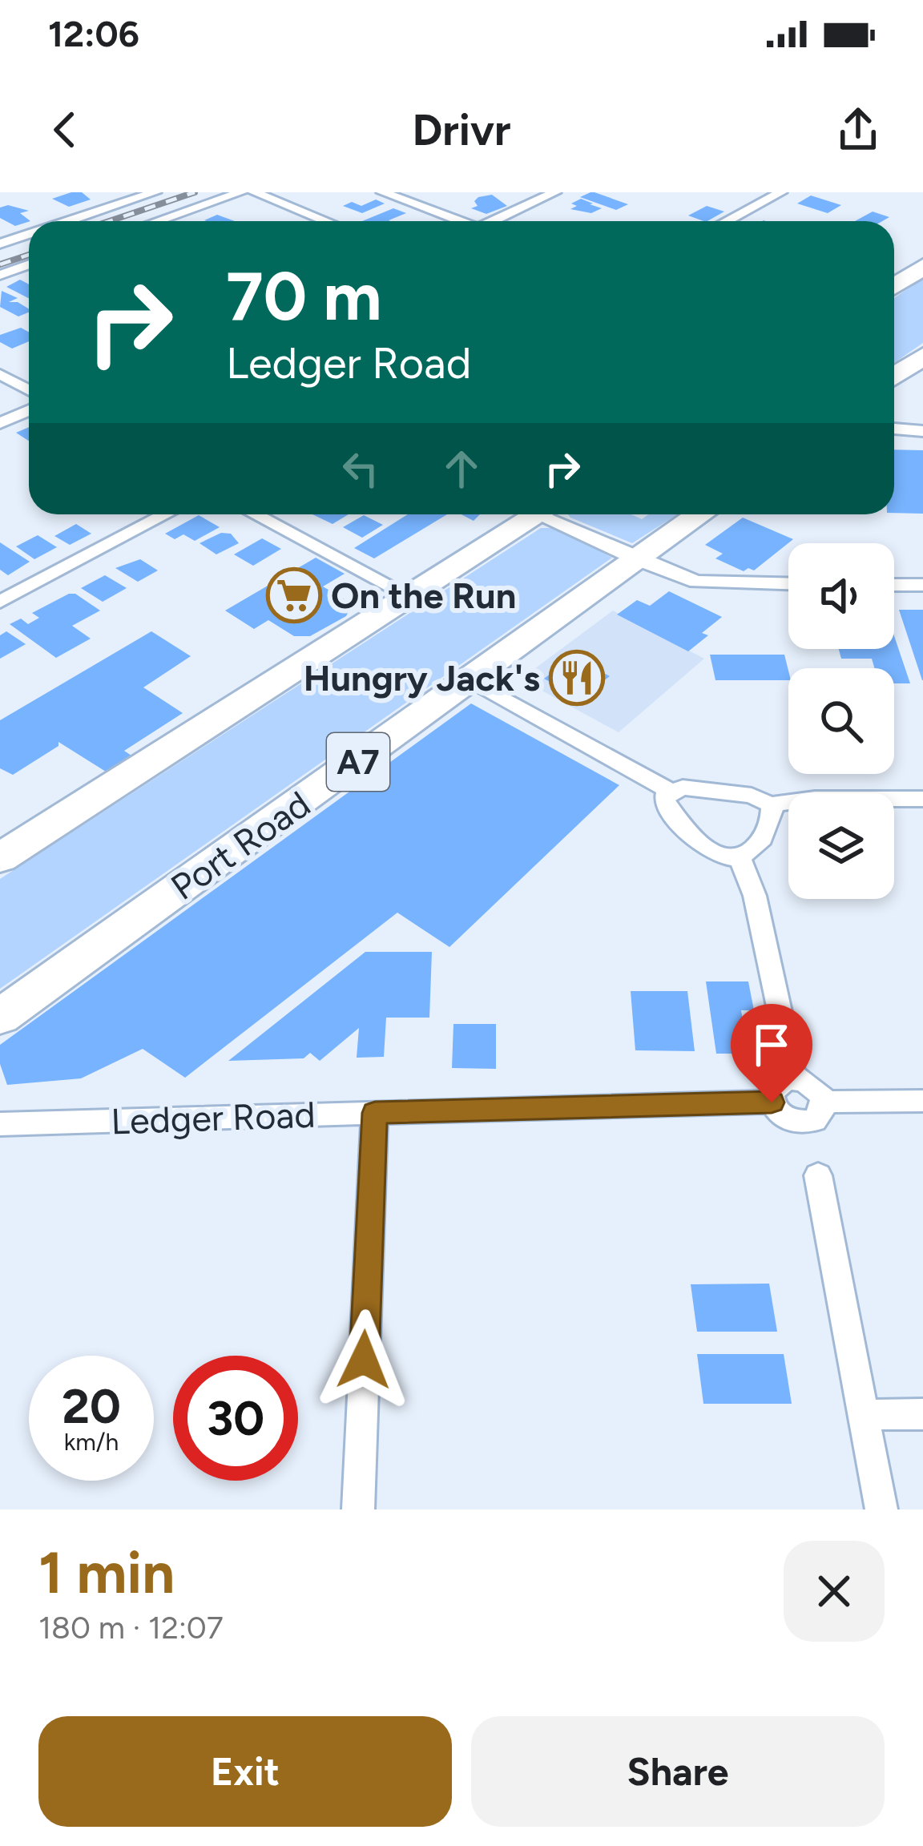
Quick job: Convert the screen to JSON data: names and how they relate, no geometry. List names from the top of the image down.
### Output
{
  "streets": {
    "highway": ["A7", "Port Road"],
    "street": ["Ledger Road"]
  },
  "places": {
    "supermarket": ["On the Run"],
    "restaurant": ["Hungry Jack's"]
  },
  "page": {
    "status": "12:06",
    "header": "Drivr",
    "turn": ["70 m", "Ledger Road"],
    "speed": "20 km/h",
    "limit": "30",
    "heading": ["1 min", "180 m · 12:07"],
    "buttons": ["Exit", "Share"]
  }
}
